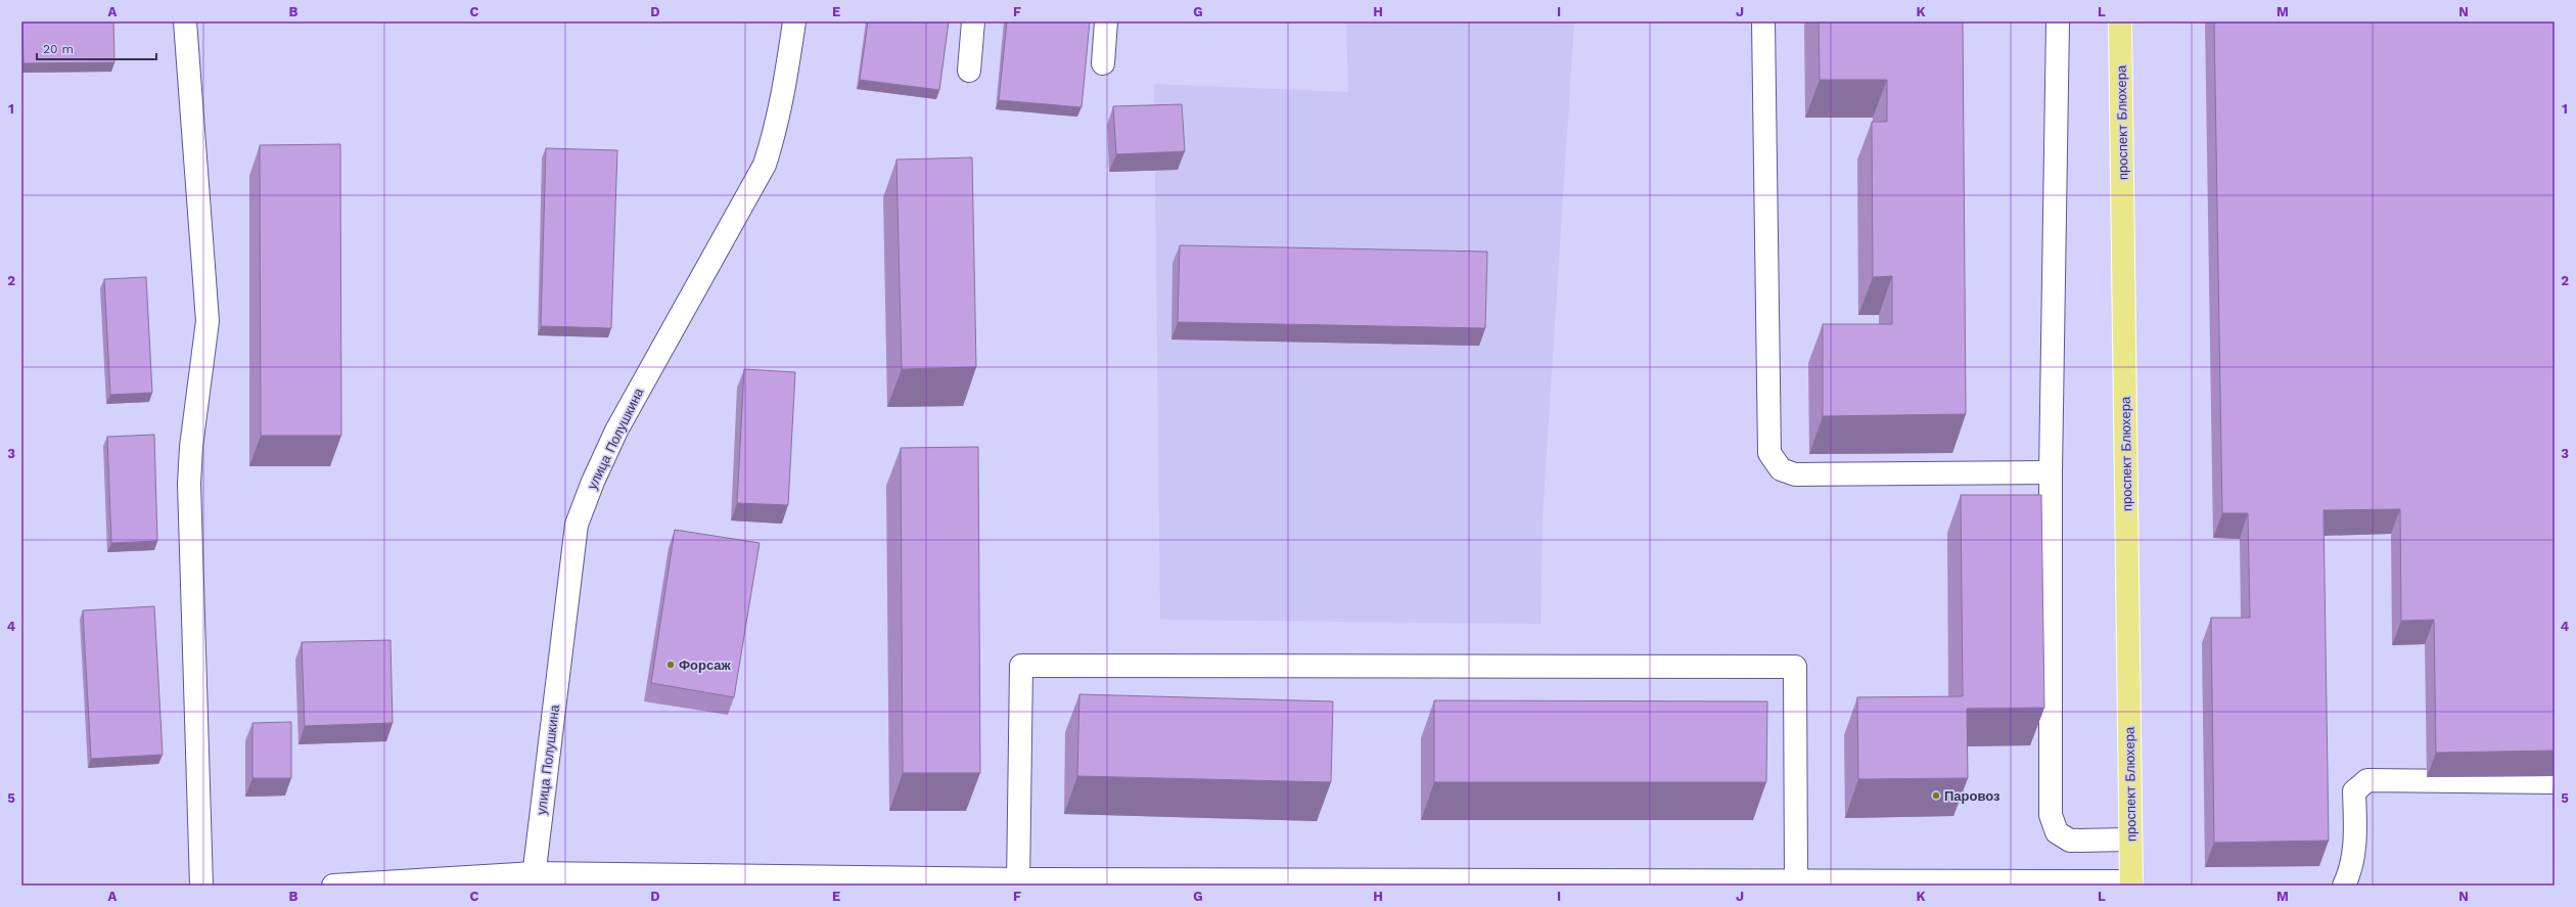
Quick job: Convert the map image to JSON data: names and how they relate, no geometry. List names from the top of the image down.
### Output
{
  "streets": {
    "main road": ["проспект Блюхера"],
    "street": ["улица Полушкина"]
  },
  "places": ["Форсаж", "Паровоз"],
  "scale_bar": "20 m",
  "grid": {
    "columns": [
      "A",
      "B",
      "C",
      "D",
      "E",
      "F",
      "G",
      "H",
      "I",
      "J",
      "K",
      "L",
      "M",
      "N"
    ],
    "rows": [
      "1",
      "2",
      "3",
      "4",
      "5"
    ]
  }
}
